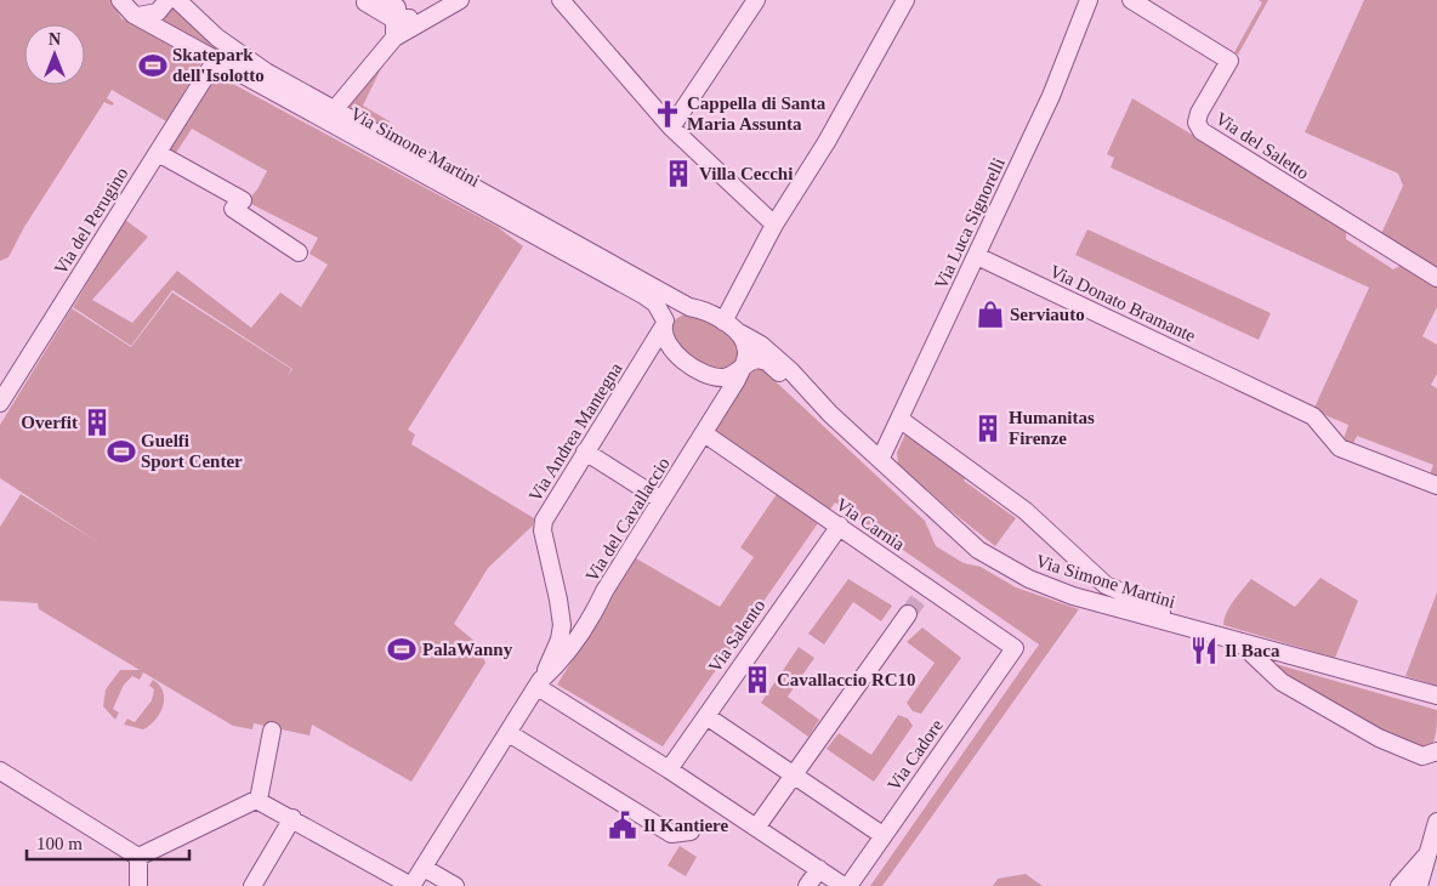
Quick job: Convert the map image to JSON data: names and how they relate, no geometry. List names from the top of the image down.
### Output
{
  "streets": {
    "street": [
      "Via del Saletto",
      "Via Simone Martini",
      "Via del Perugino",
      "Via Luca Signorelli",
      "Via Donato Bramante",
      "Via Andrea Mantegna",
      "Via del Cavallaccio",
      "Via Carnia",
      "Via Salento",
      "Via Cadore"
    ]
  },
  "crossings": [
    ["Via Simone Martini", "Via del Perugino"],
    ["Via Simone Martini", "Via Luca Signorelli"],
    ["Via Simone Martini", "Via Andrea Mantegna"],
    ["Via Simone Martini", "Via del Cavallaccio"],
    ["Via Luca Signorelli", "Via Donato Bramante"],
    ["Via Andrea Mantegna", "Via del Cavallaccio"],
    ["Via del Cavallaccio", "Via Carnia"],
    ["Via Carnia", "Via Salento"],
    ["Via Carnia", "Via Cadore"]
  ],
  "places": {
    "sports": ["Skatepark dell'Isolotto", "Guelfi Sport Center", "PalaWanny"],
    "church": ["Cappella di Santa Maria Assunta"],
    "building": [
      "Villa Cecchi",
      "Overfit",
      "Humanitas Firenze",
      "Cavallaccio RC10"
    ],
    "shop": ["Serviauto"],
    "restaurant": ["Il Baca"],
    "public building": ["Il Kantiere"]
  },
  "scale_bar": "100 m",
  "north": "top"
}
